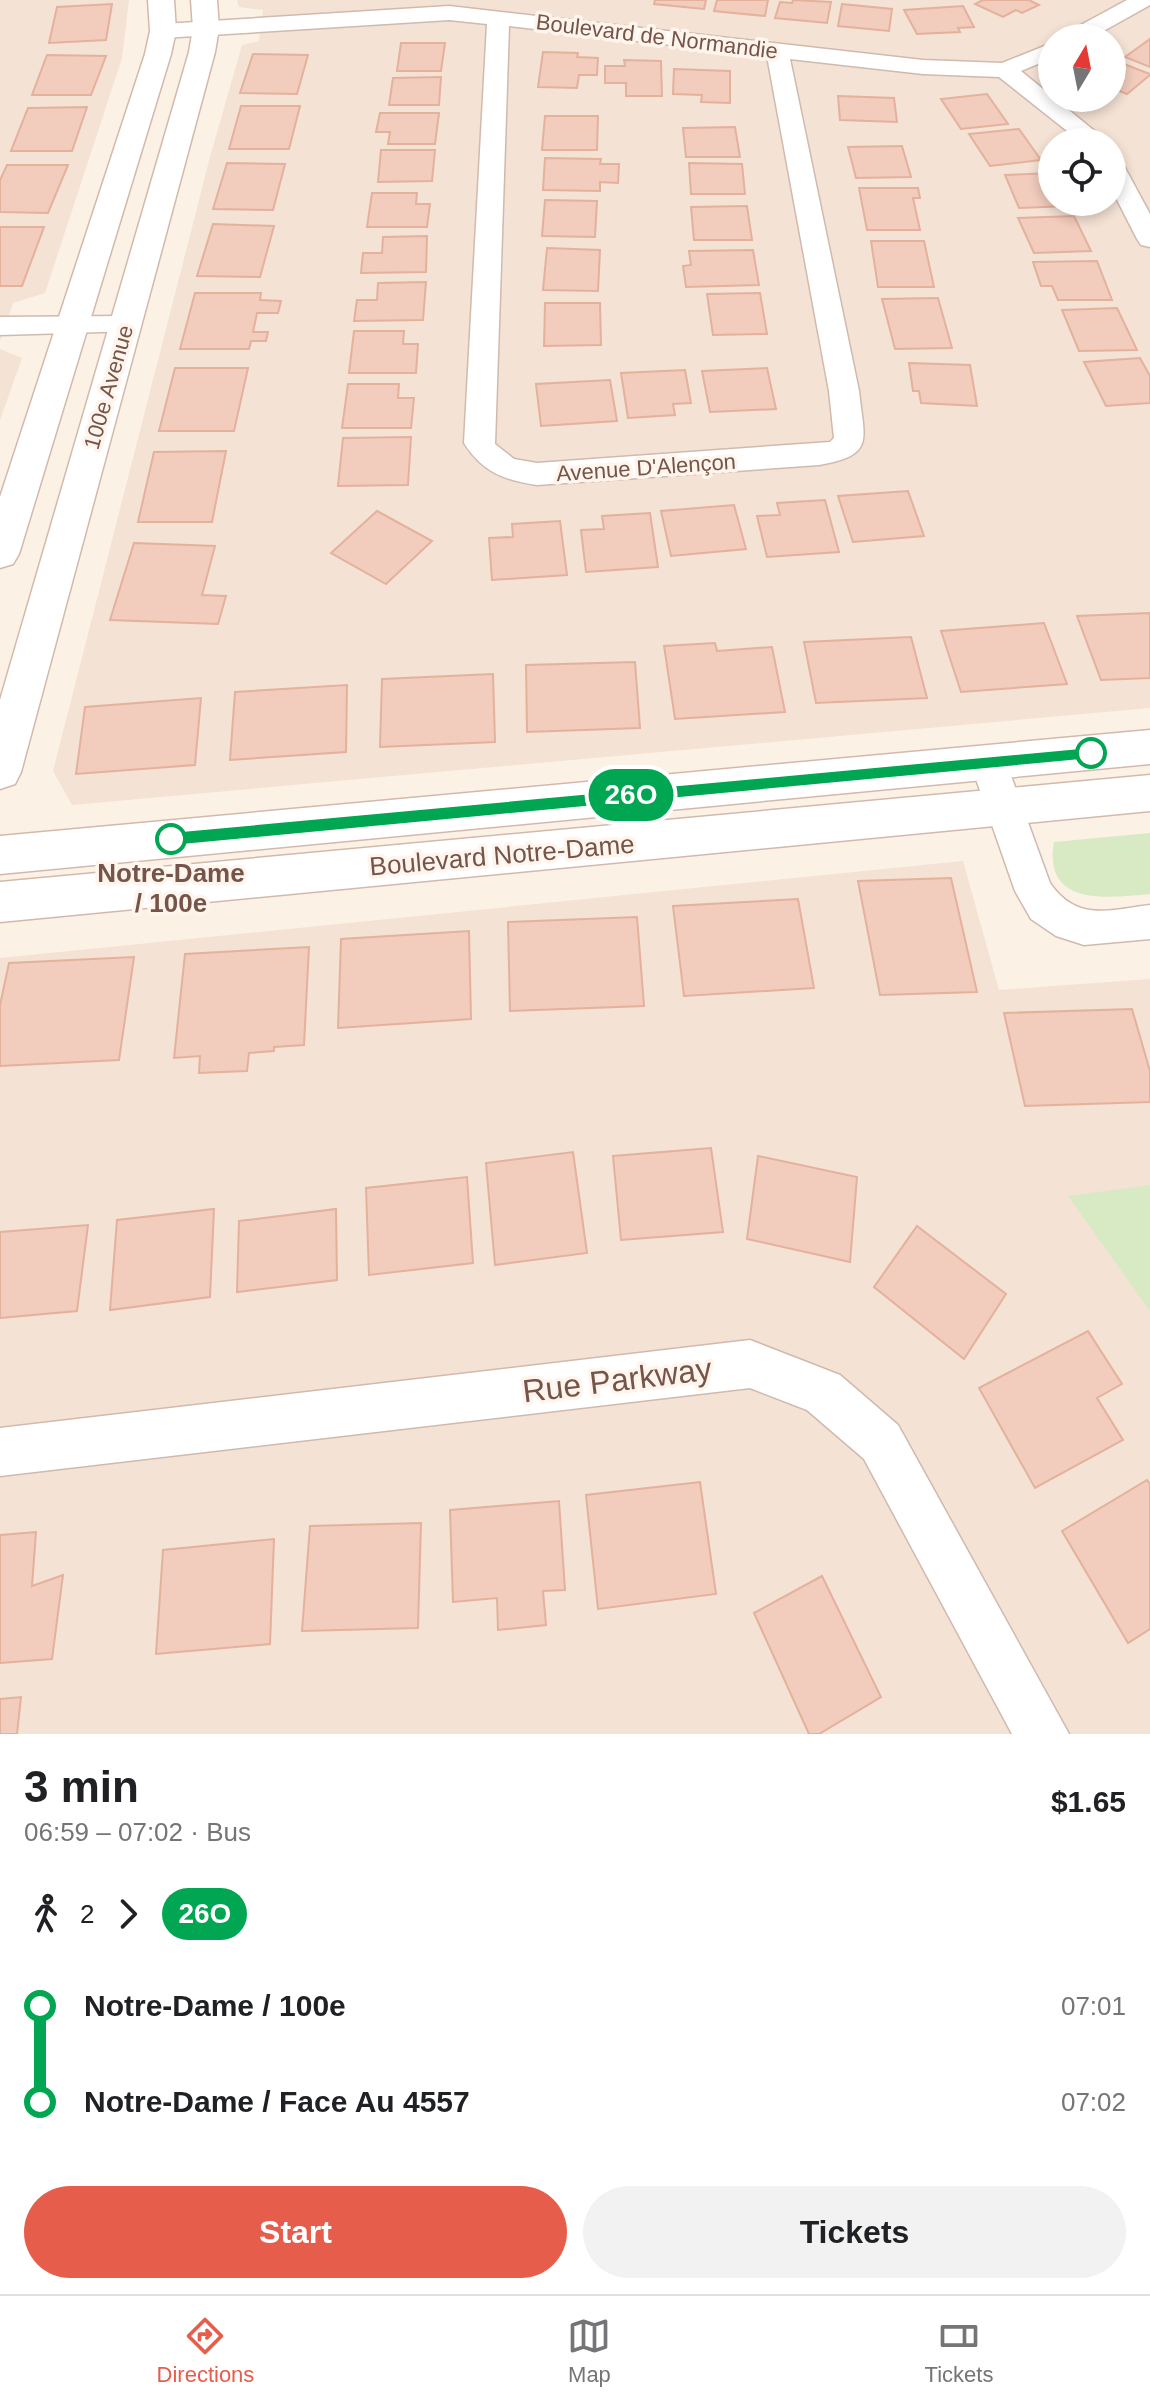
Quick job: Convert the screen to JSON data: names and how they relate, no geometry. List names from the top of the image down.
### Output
{
  "streets": {
    "street": [
      "Boulevard de Normandie",
      "100e Avenue",
      "Avenue D'Alençon",
      "Boulevard Notre-Dame",
      "Rue Parkway"
    ]
  },
  "crossings": [
    ["Boulevard de Normandie", "100e Avenue"],
    ["Boulevard de Normandie", "Avenue D'Alençon"]
  ],
  "places": ["Notre-Dame / 100e"],
  "lines": ["bus line 26O"],
  "north": "top",
  "page": {
    "on_map": "26O",
    "heading": ["3 min", "06:59 – 07:02 · Bus", "$1.65"],
    "legs": ["2", "26O"],
    "list": [
      {
        "name": "Notre-Dame / 100e",
        "value": "07:01"
      },
      {
        "name": "Notre-Dame / Face Au 4557",
        "value": "07:02"
      }
    ],
    "buttons": ["Start", "Tickets"],
    "tabs": ["Directions", "Map", "Tickets"]
  }
}
